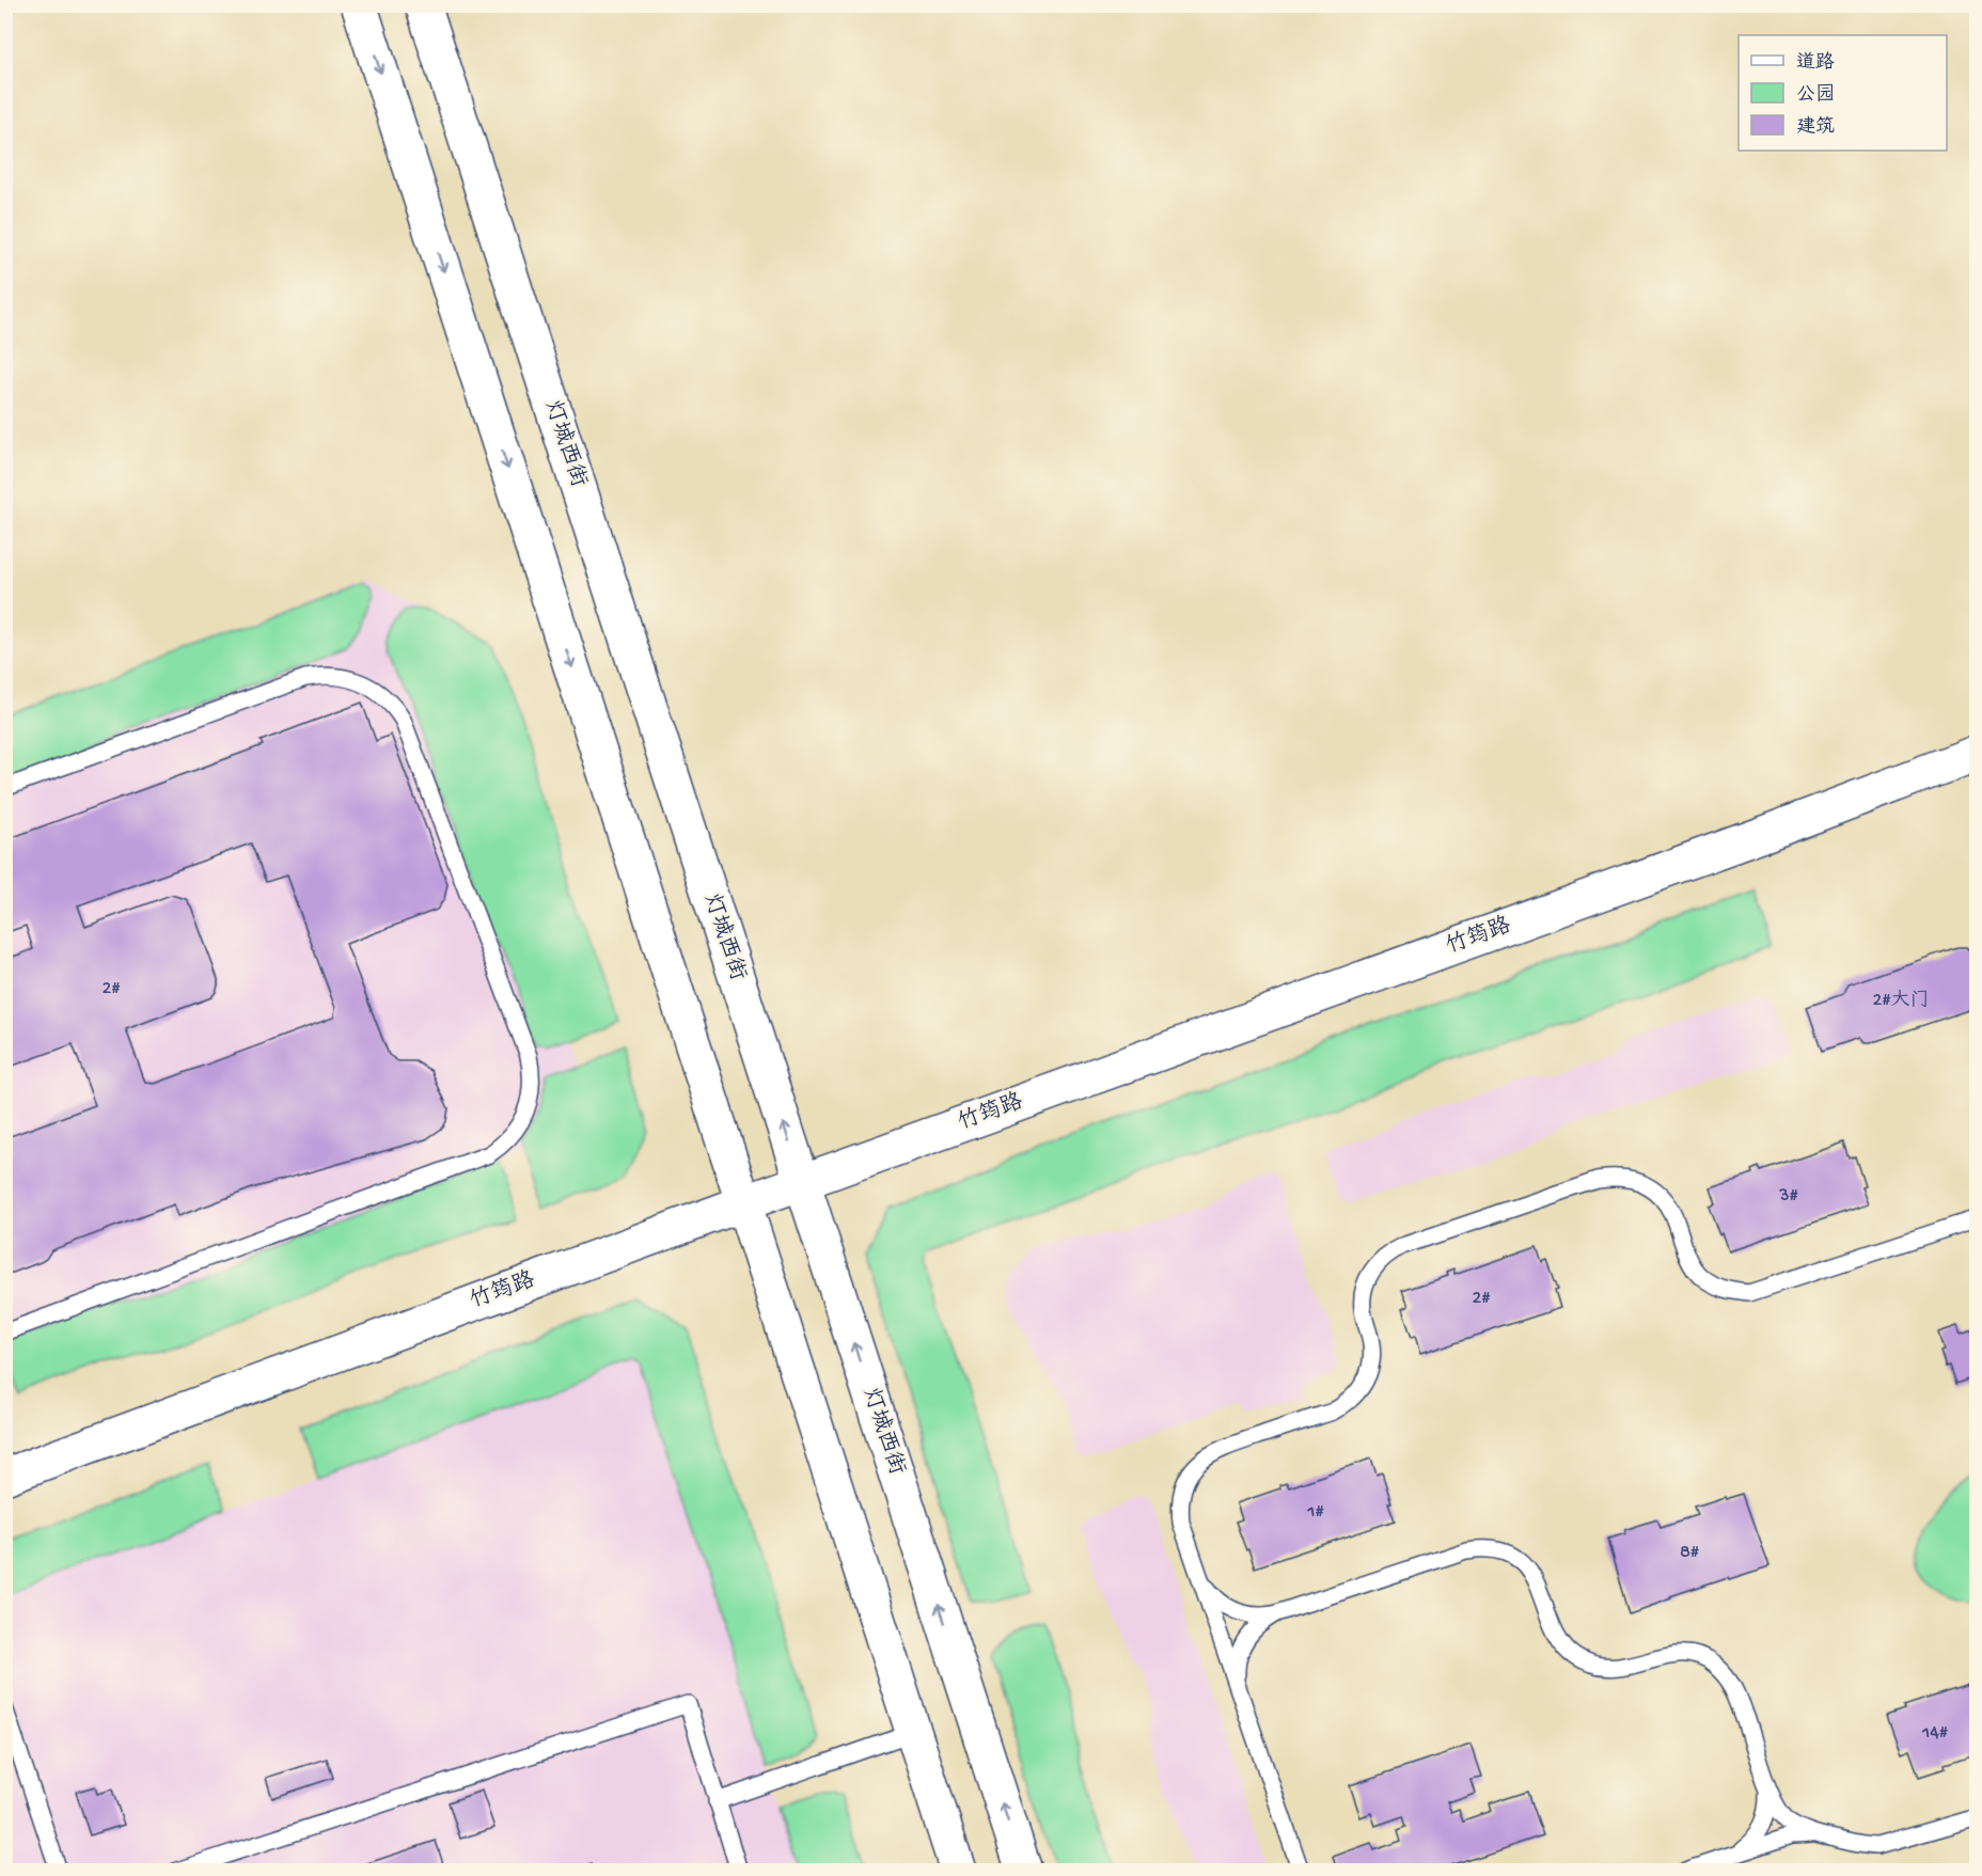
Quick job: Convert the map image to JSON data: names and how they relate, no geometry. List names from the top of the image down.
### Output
{
  "streets": {
    "street": ["灯城西街", "竹筠路"]
  },
  "crossings": [
    ["灯城西街", "竹筠路"]
  ],
  "house_numbers": [
    "2#",
    "2#大门",
    "3#",
    "2#",
    "1#",
    "8#",
    "14#"
  ],
  "legend": ["道路", "公园", "建筑"]
}
